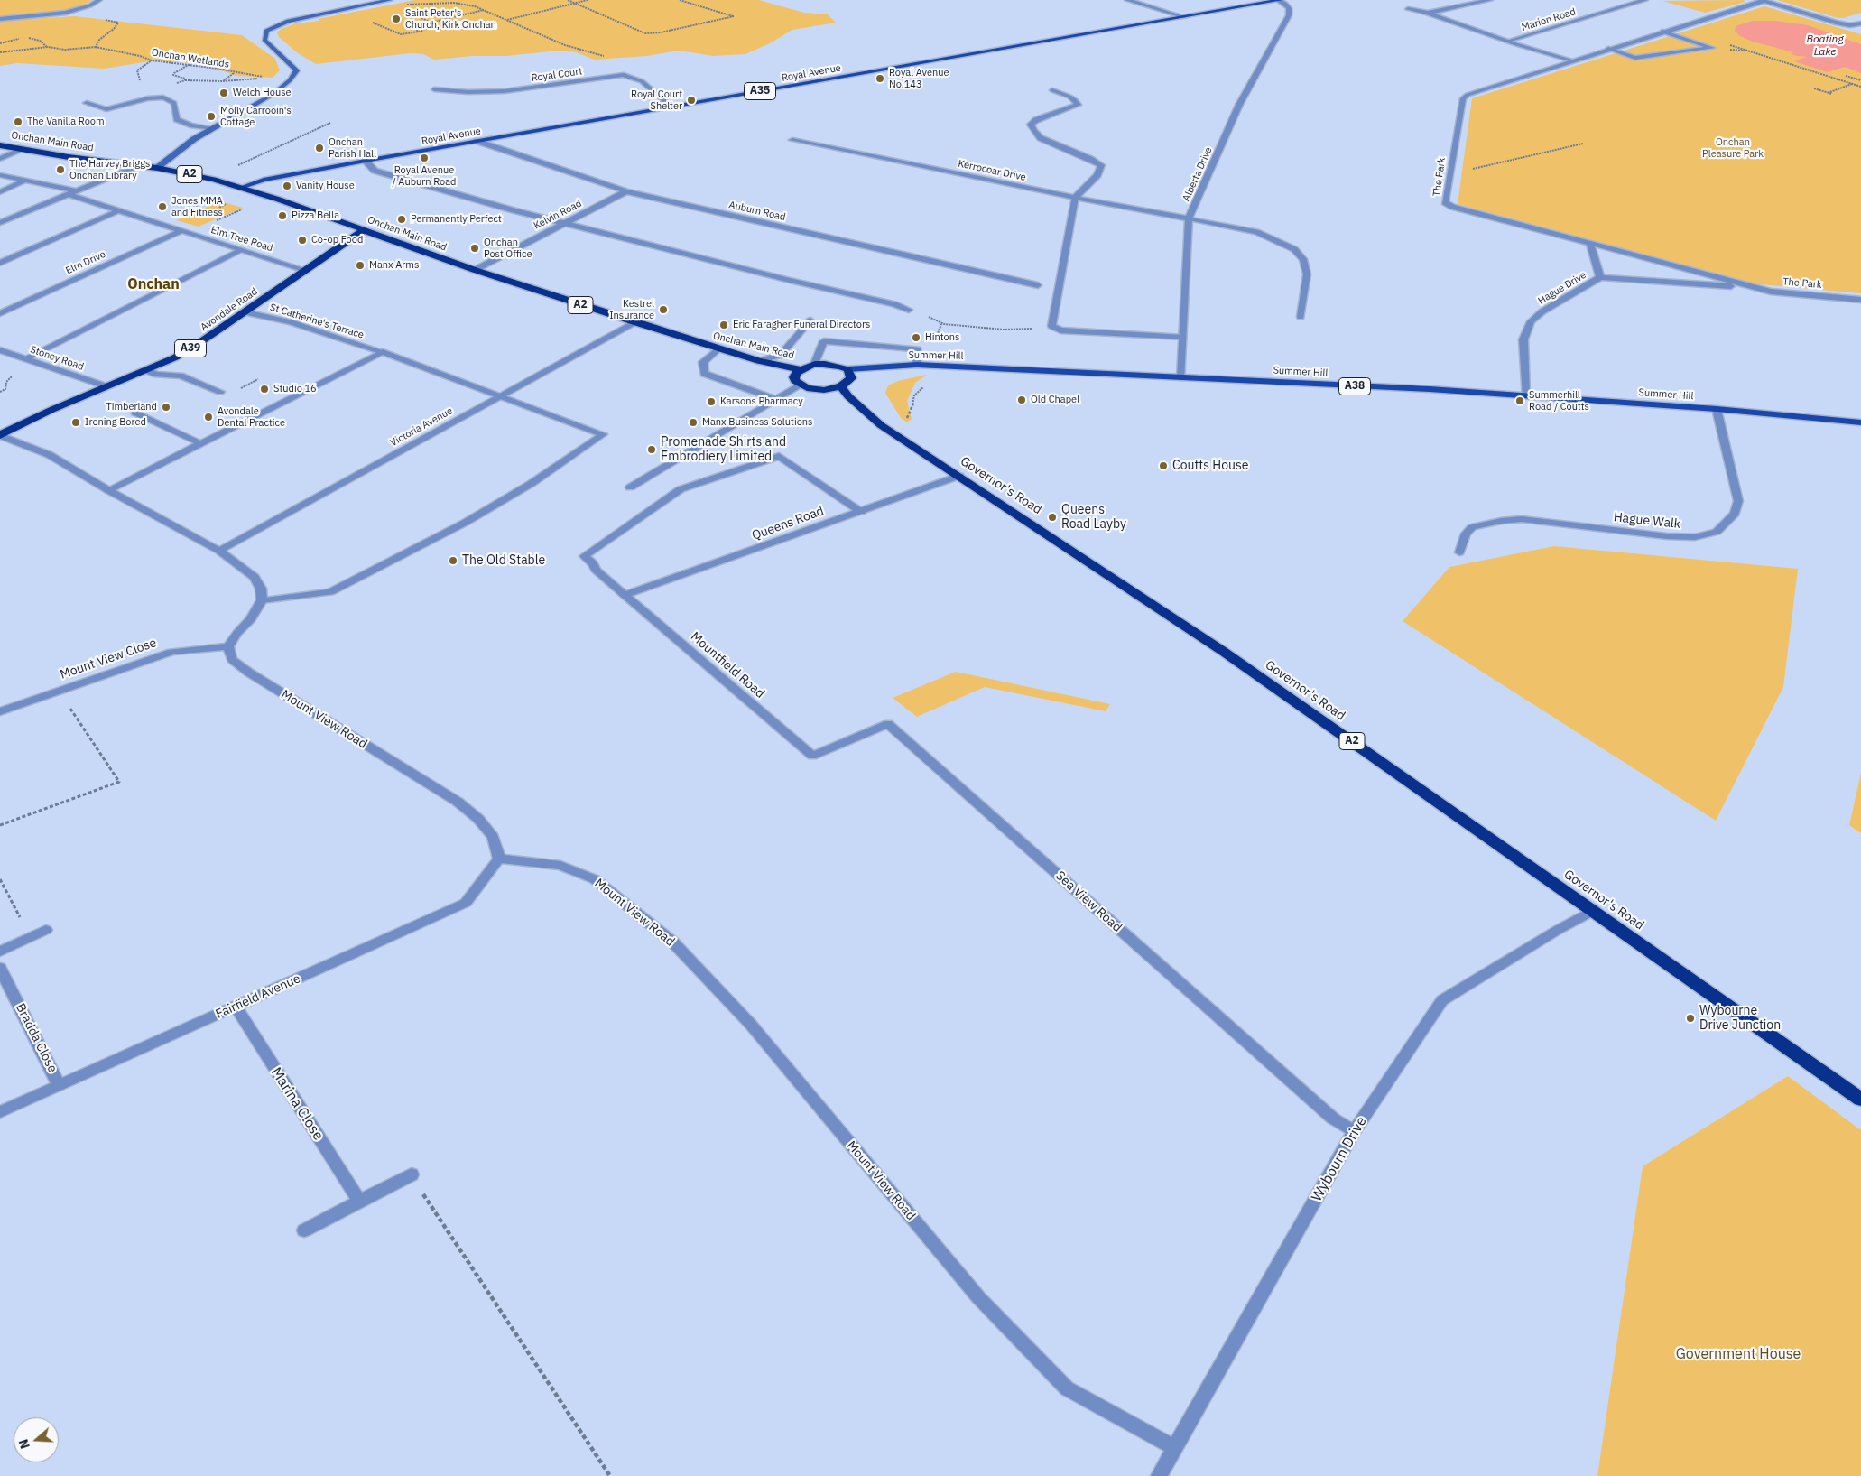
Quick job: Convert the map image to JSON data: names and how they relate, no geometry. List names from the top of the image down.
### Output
{
  "streets": {
    "highway": [
      "Onchan Main Road",
      "A2",
      "Avondale Road",
      "A39",
      "Governor's Road"
    ],
    "main road": [
      "Royal Avenue",
      "A35",
      "Summer Hill",
      "A38"
    ],
    "street": [
      "Marion Road",
      "Royal Court",
      "Kerrocoar Drive",
      "Alberta Drive",
      "The Park",
      "Auburn Road",
      "Kelvin Road",
      "Elm Tree Road",
      "Elm Drive",
      "Hague Drive",
      "St Catherine's Terrace",
      "Stoney Road",
      "Victoria Avenue",
      "Hague Walk",
      "Queens Road",
      "Mount View Close",
      "Mountfield Road",
      "Mount View Road",
      "Sea View Road",
      "Fairfield Avenue",
      "Bradda Close",
      "Marina Close",
      "Wybourn Drive"
    ],
    "path": ["Onchan Wetlands"]
  },
  "crossings": [
    ["Royal Avenue", "Royal Court"],
    ["Royal Avenue", "Onchan Main Road"],
    ["Royal Avenue", "Alberta Drive"],
    ["Royal Avenue", "Auburn Road"],
    ["Onchan Main Road", "Kelvin Road"],
    ["Onchan Main Road", "Avondale Road"],
    ["Onchan Main Road", "Victoria Avenue"],
    ["Kerrocoar Drive", "Alberta Drive"],
    ["Alberta Drive", "Summer Hill"],
    ["The Park", "Hague Drive"],
    ["Auburn Road", "Kelvin Road"],
    ["Elm Tree Road", "Elm Drive"],
    ["Elm Tree Road", "Avondale Road"],
    ["Hague Drive", "Summer Hill"],
    ["Avondale Road", "St Catherine's Terrace"],
    ["Avondale Road", "Stoney Road"],
    ["St Catherine's Terrace", "Victoria Avenue"],
    ["Summer Hill", "Hague Walk"],
    ["Governor's Road", "Queens Road"],
    ["Governor's Road", "Wybourn Drive"],
    ["Queens Road", "Mountfield Road"],
    ["Mount View Close", "Mount View Road"],
    ["Mountfield Road", "Sea View Road"],
    ["Mount View Road", "Fairfield Avenue"],
    ["Mount View Road", "Wybourn Drive"],
    ["Sea View Road", "Wybourn Drive"],
    ["Fairfield Avenue", "Bradda Close"],
    ["Fairfield Avenue", "Marina Close"]
  ],
  "districts": ["Onchan"],
  "water": ["Boating Lake"],
  "parks": ["Onchan Pleasure Park", "Government House"],
  "places": [
    "Saint Peter's Church, Kirk Onchan",
    "Royal Avenue No.143",
    "Welch House",
    "Royal Court Shelter",
    "Molly Carrooin's Cottage",
    "The Vanilla Room",
    "Onchan Parish Hall",
    "Royal Avenue / Auburn Road",
    "The Harvey Briggs Onchan Library",
    "Vanity House",
    "Jones MMA and Fitness",
    "Pizza Bella",
    "Permanently Perfect",
    "Co-op Food",
    "Onchan Post Office",
    "Manx Arms",
    "Kestrel Insurance",
    "Eric Faragher Funeral Directors",
    "Hintons",
    "Studio 16",
    "Old Chapel",
    "Summerhill Road / Coutts",
    "Karsons Pharmacy",
    "Timberland",
    "Avondale Dental Practice",
    "Ironing Bored",
    "Manx Business Solutions",
    "Promenade Shirts and Embrodiery Limited",
    "Coutts House",
    "Queens Road Layby",
    "The Old Stable",
    "Wybourne Drive Junction"
  ],
  "north": "left"
}
